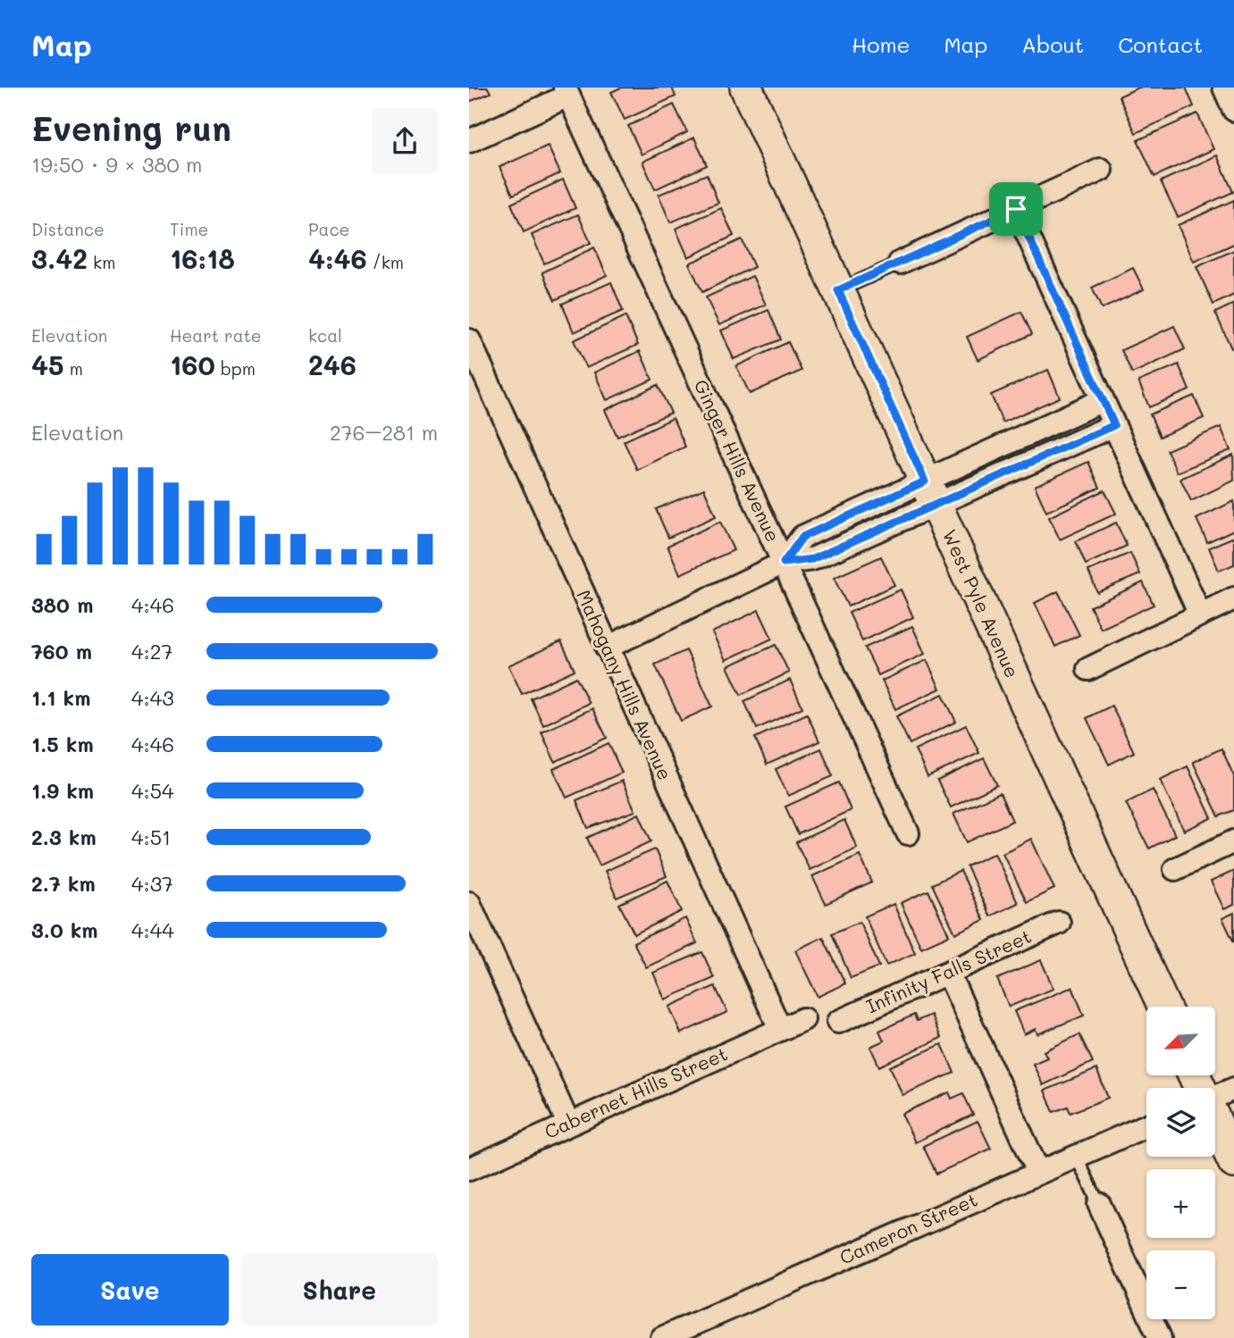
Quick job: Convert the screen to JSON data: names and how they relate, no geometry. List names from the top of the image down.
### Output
{
  "streets": {
    "street": [
      "Ginger Hills Avenue",
      "West Pyle Avenue",
      "Mahogany Hills Avenue",
      "Infinity Falls Street",
      "Cabernet Hills Street",
      "Cameron Street"
    ]
  },
  "crossings": [
    ["Mahogany Hills Avenue", "Cabernet Hills Street"]
  ],
  "north": "bottom left",
  "page": {
    "header": "Map",
    "nav": [
      "Home",
      "Map",
      "About",
      "Contact"
    ],
    "heading": ["Evening run", "19:50 · 9 × 380 m"],
    "stats": [
      ["Distance", "3.42 km"],
      ["Time", "16:18"],
      ["Pace", "4:46 /km"],
      ["Elevation", "45 m"],
      ["Heart rate", "160 bpm"],
      ["kcal", "246"]
    ],
    "chart": ["Elevation", "276–281 m"],
    "list": [
      {
        "name": "380 m",
        "note": "4:46"
      },
      {
        "name": "760 m",
        "note": "4:27"
      },
      {
        "name": "1.1 km",
        "note": "4:43"
      },
      {
        "name": "1.5 km",
        "note": "4:46"
      },
      {
        "name": "1.9 km",
        "note": "4:54"
      },
      {
        "name": "2.3 km",
        "note": "4:51"
      },
      {
        "name": "2.7 km",
        "note": "4:37"
      },
      {
        "name": "3.0 km",
        "note": "4:44"
      }
    ],
    "map_buttons": ["+", "−"],
    "buttons": ["Save", "Share"]
  }
}
